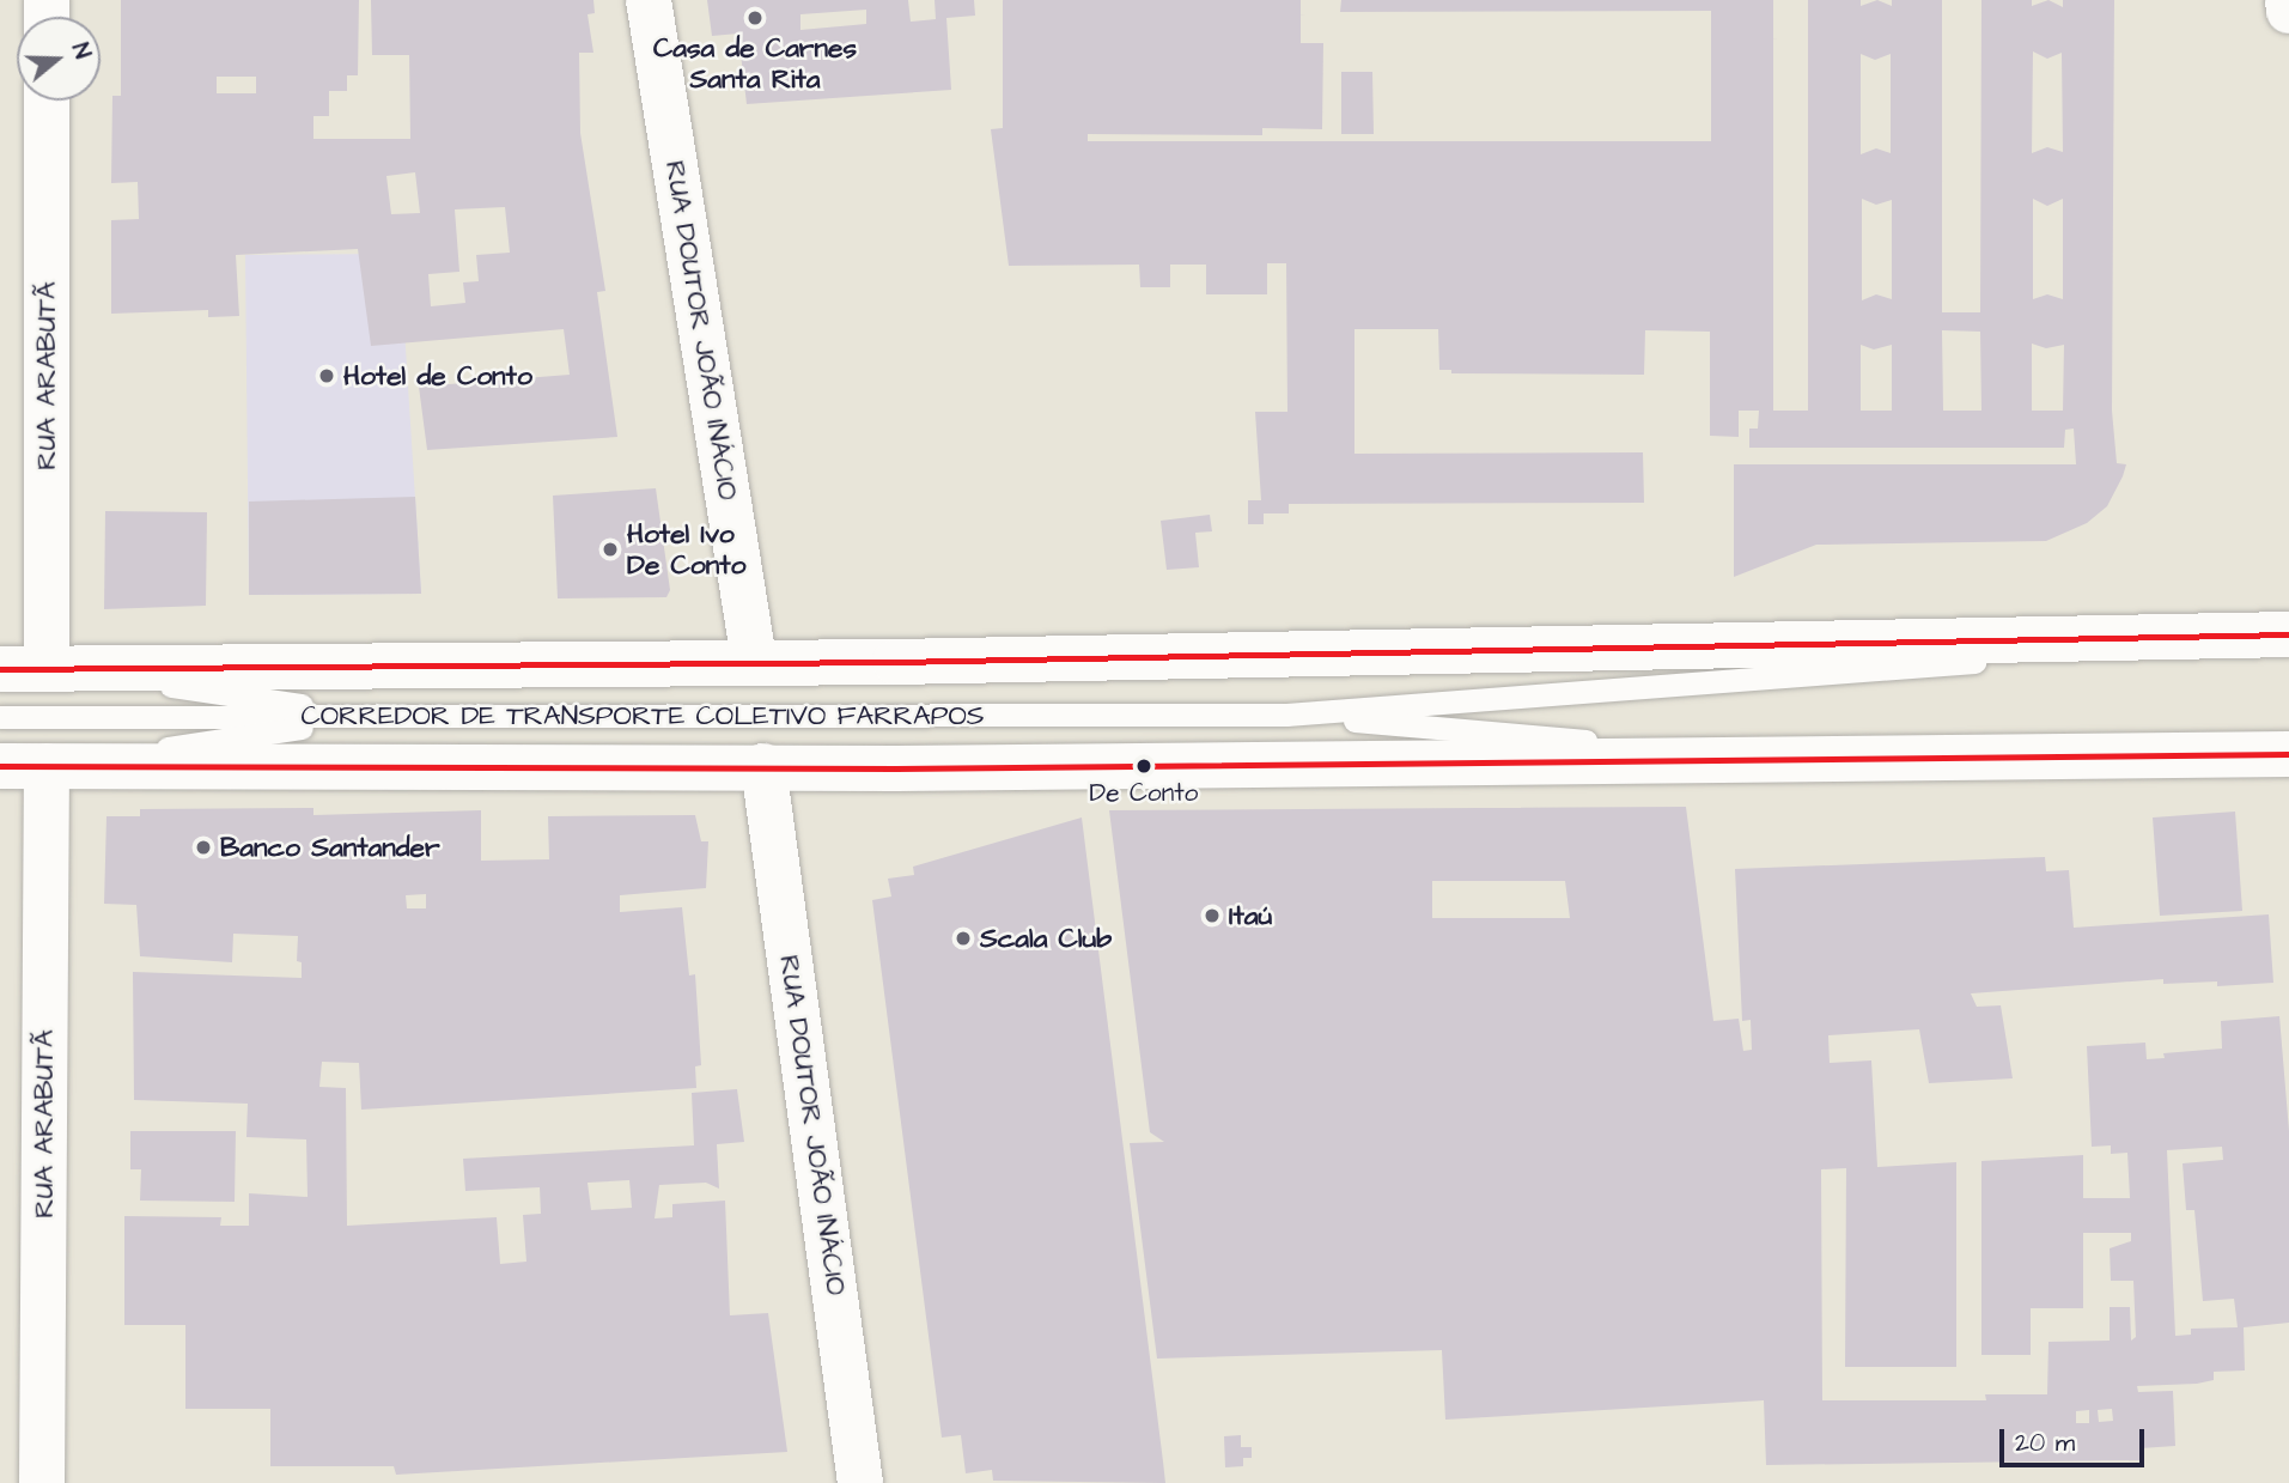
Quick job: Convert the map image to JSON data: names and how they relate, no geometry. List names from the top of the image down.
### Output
{
  "streets": {
    "main road": ["RUA DOUTOR JOÃO INÁCIO", "RUA ARABUTÃ"],
    "lane": ["CORREDOR DE TRANSPORTE COLETIVO FARRAPOS"]
  },
  "places": [
    "Casa de Carnes Santa Rita",
    "Hotel de Conto",
    "Hotel Ivo De Conto",
    "De Conto",
    "Banco Santander",
    "Itaú",
    "Scala Club"
  ],
  "scale_bar": "20 m",
  "north": "right"
}
